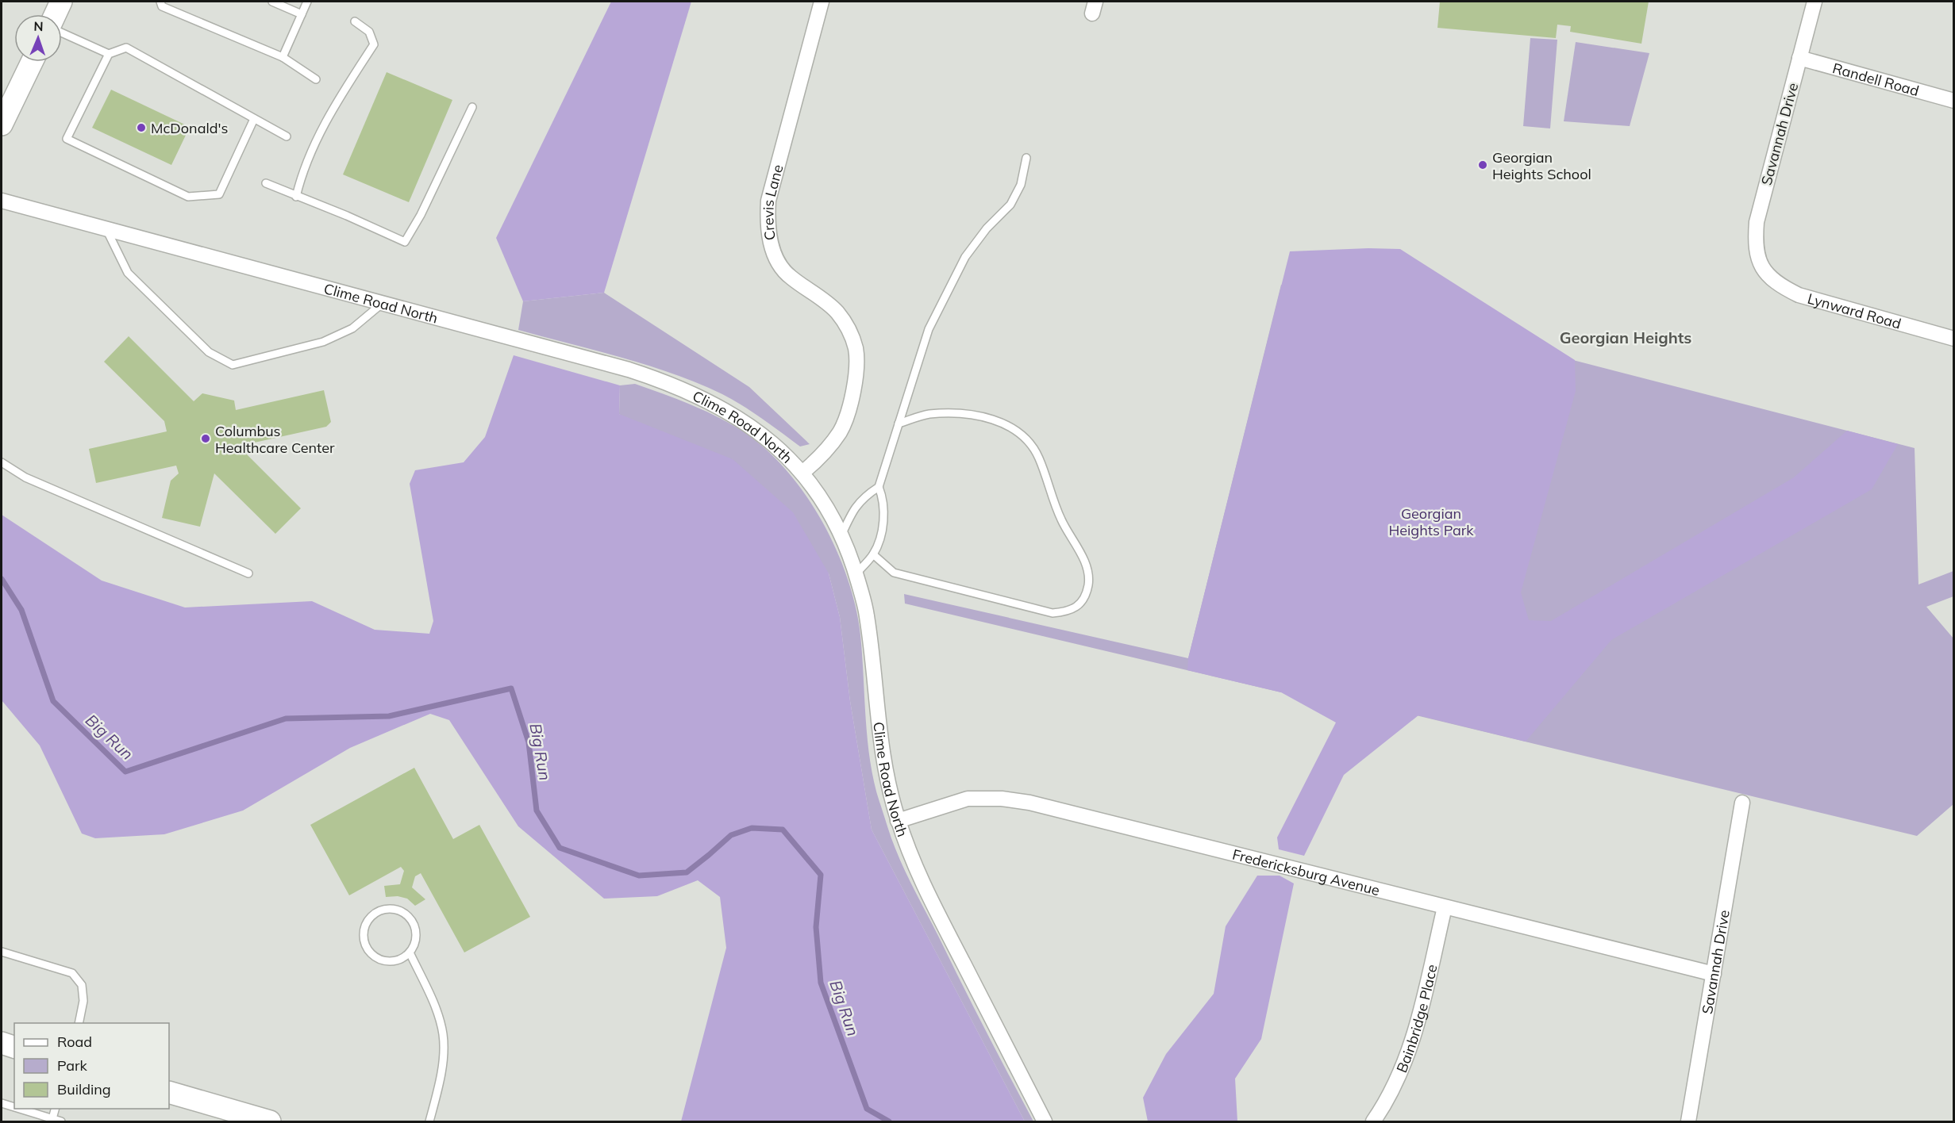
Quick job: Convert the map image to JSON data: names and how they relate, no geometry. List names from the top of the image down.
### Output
{
  "streets": {
    "street": [
      "Randell Road",
      "Savannah Drive",
      "Crevis Lane",
      "Clime Road North",
      "Lynward Road",
      "Fredericksburg Avenue",
      "Bainbridge Place"
    ]
  },
  "crossings": [
    ["Randell Road", "Savannah Drive"],
    ["Savannah Drive", "Lynward Road"],
    ["Savannah Drive", "Fredericksburg Avenue"],
    ["Crevis Lane", "Clime Road North"],
    ["Clime Road North", "Fredericksburg Avenue"],
    ["Fredericksburg Avenue", "Bainbridge Place"]
  ],
  "districts": ["Georgian Heights"],
  "water": ["Big Run"],
  "parks": ["Georgian Heights Park"],
  "places": ["McDonald's", "Georgian Heights School", "Columbus Healthcare Center"],
  "legend": ["Road", "Park", "Building"],
  "north": "top"
}
